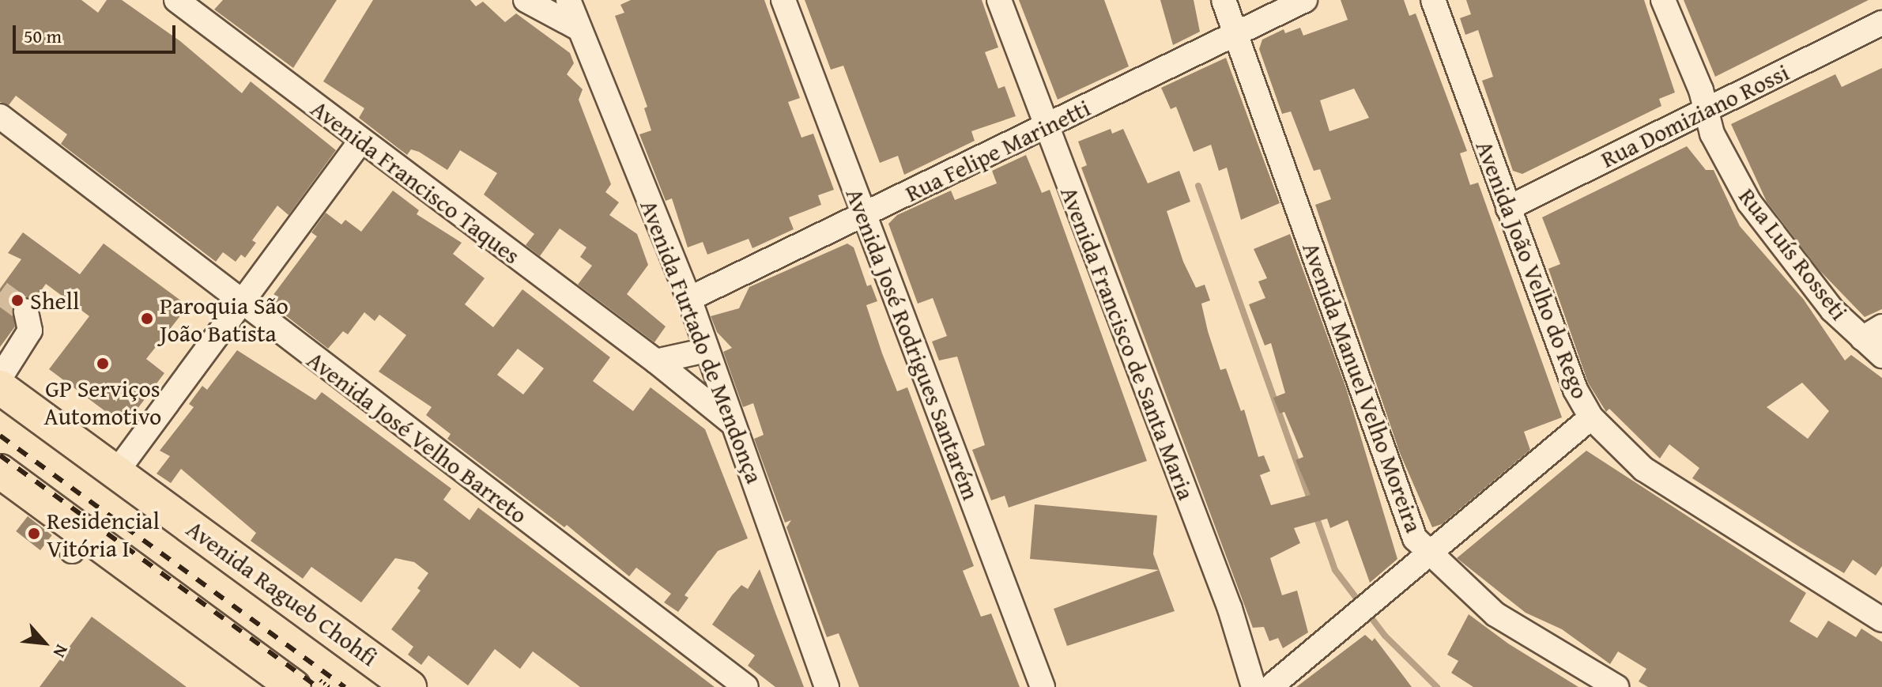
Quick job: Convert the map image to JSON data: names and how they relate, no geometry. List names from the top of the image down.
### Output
{
  "streets": {
    "highway": ["Avenida Ragueb Chohfi"],
    "street": [
      "Rua Domiziano Rossi",
      "Rua Felipe Marinetti",
      "Avenida Francisco Taques",
      "Rua Luís Rosseti",
      "Avenida João Velho do Rego",
      "Avenida Furtado de Mendonça",
      "Avenida Francisco de Santa Maria",
      "Avenida José Rodrigues Santarém",
      "Avenida Manuel Velho Moreira",
      "Avenida José Velho Barreto"
    ]
  },
  "crossings": [
    ["Rua Domiziano Rossi", "Rua Luís Rosseti"],
    ["Rua Domiziano Rossi", "Avenida João Velho do Rego"],
    ["Rua Felipe Marinetti", "Avenida Furtado de Mendonça"],
    ["Rua Felipe Marinetti", "Avenida Francisco de Santa Maria"],
    ["Rua Felipe Marinetti", "Avenida José Rodrigues Santarém"],
    ["Rua Felipe Marinetti", "Avenida Manuel Velho Moreira"],
    ["Avenida Francisco Taques", "Avenida Furtado de Mendonça"]
  ],
  "places": [
    "Shell",
    "Paroquia São João Batista",
    "GP Serviços Automotivo",
    "Residencial Vitória I"
  ],
  "scale_bar": "50 m",
  "north": "bottom right"
}
